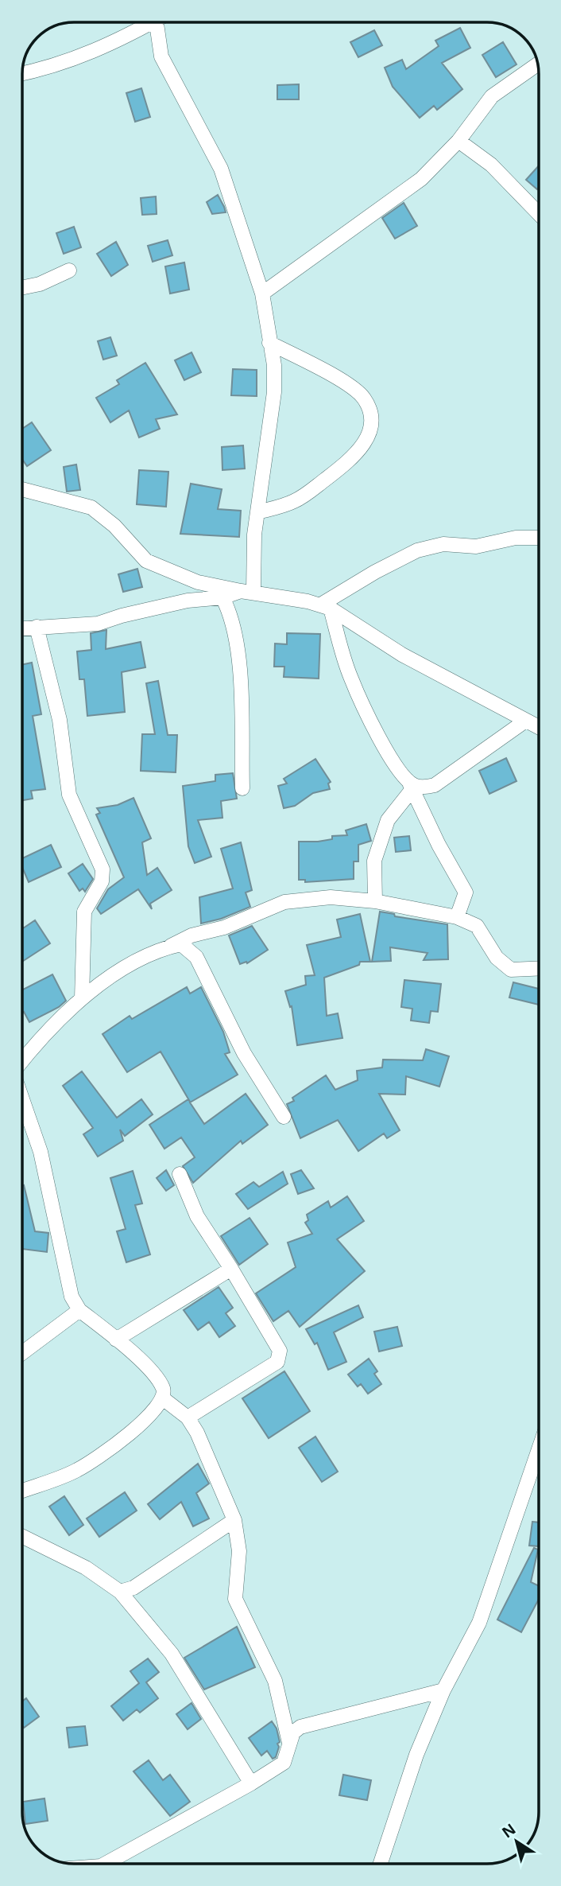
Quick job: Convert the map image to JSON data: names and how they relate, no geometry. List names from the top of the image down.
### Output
{
  "north": "top left"
}
